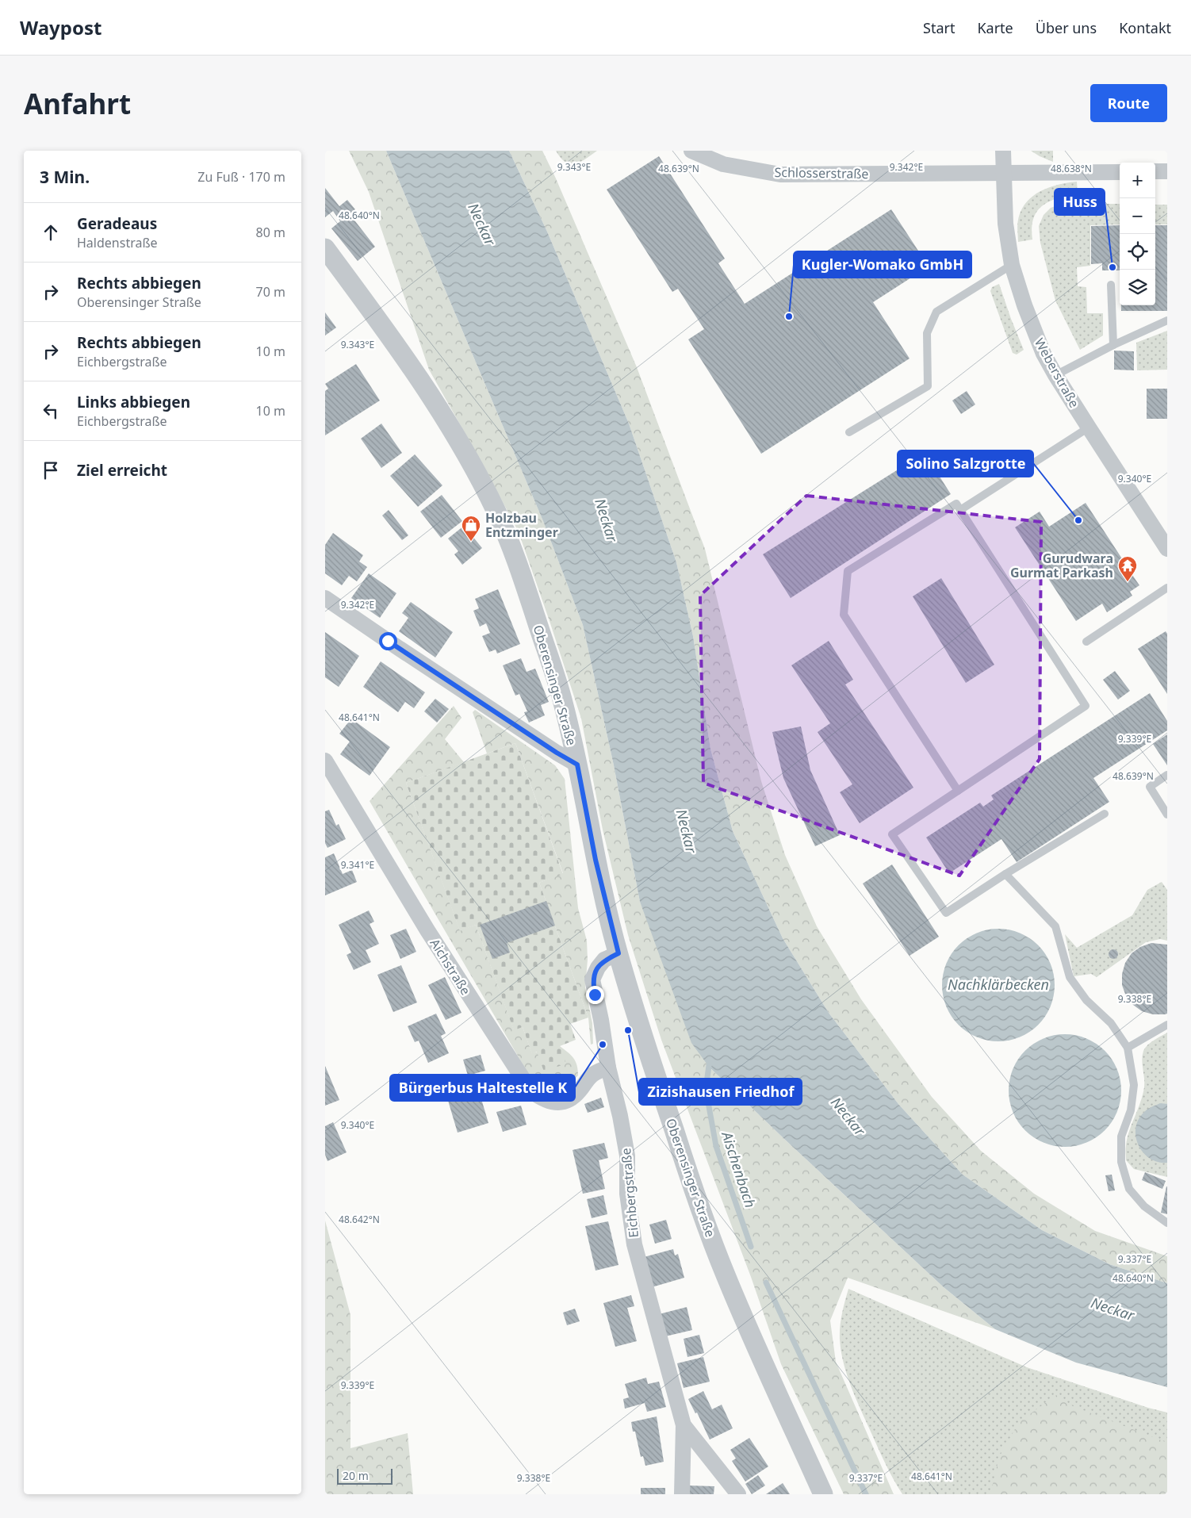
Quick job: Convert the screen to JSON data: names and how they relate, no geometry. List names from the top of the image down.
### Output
{
  "streets": {
    "street": [
      "Schlosserstraße",
      "Weberstraße",
      "Oberensinger Straße",
      "Aichstraße",
      "Eichbergstraße"
    ]
  },
  "crossings": [
    ["Schlosserstraße", "Weberstraße"],
    ["Oberensinger Straße", "Eichbergstraße"],
    ["Aichstraße", "Eichbergstraße"]
  ],
  "water": ["Neckar", "Nachklärbecken", "Aischenbach"],
  "places": {
    "other": [
      "Huss",
      "Kugler-Womako GmbH",
      "Solino Salzgrotte",
      "Zizishausen Friedhof",
      "Bürgerbus Haltestelle K"
    ],
    "shop": ["Holzbau Entzminger"],
    "temple": ["Gurudwara Gurmat Parkash"]
  },
  "scale_bar": "20 m",
  "page": {
    "header": "Waypost",
    "nav": [
      "Start",
      "Karte",
      "Über uns",
      "Kontakt"
    ],
    "buttons": "Route",
    "title": "Anfahrt",
    "heading": ["3 Min.", "Zu Fuß · 170 m"],
    "map_buttons": ["+", "−"],
    "list": [
      ["Geradeaus", "Haldenstraße", "80 m"],
      ["Rechts abbiegen", "Oberensinger Straße", "70 m"],
      ["Rechts abbiegen", "Eichbergstraße", "10 m"],
      ["Links abbiegen", "Eichbergstraße", "10 m"],
      "Ziel erreicht"
    ],
    "scale": "20 m"
  },
  "coordinates": [
    "9.343°E",
    "9.342°E",
    "48.639°N",
    "48.638°N",
    "48.640°N",
    "9.340°E",
    "48.641°N",
    "9.339°E",
    "9.341°E",
    "9.338°E",
    "48.642°N",
    "9.337°E"
  ]
}
